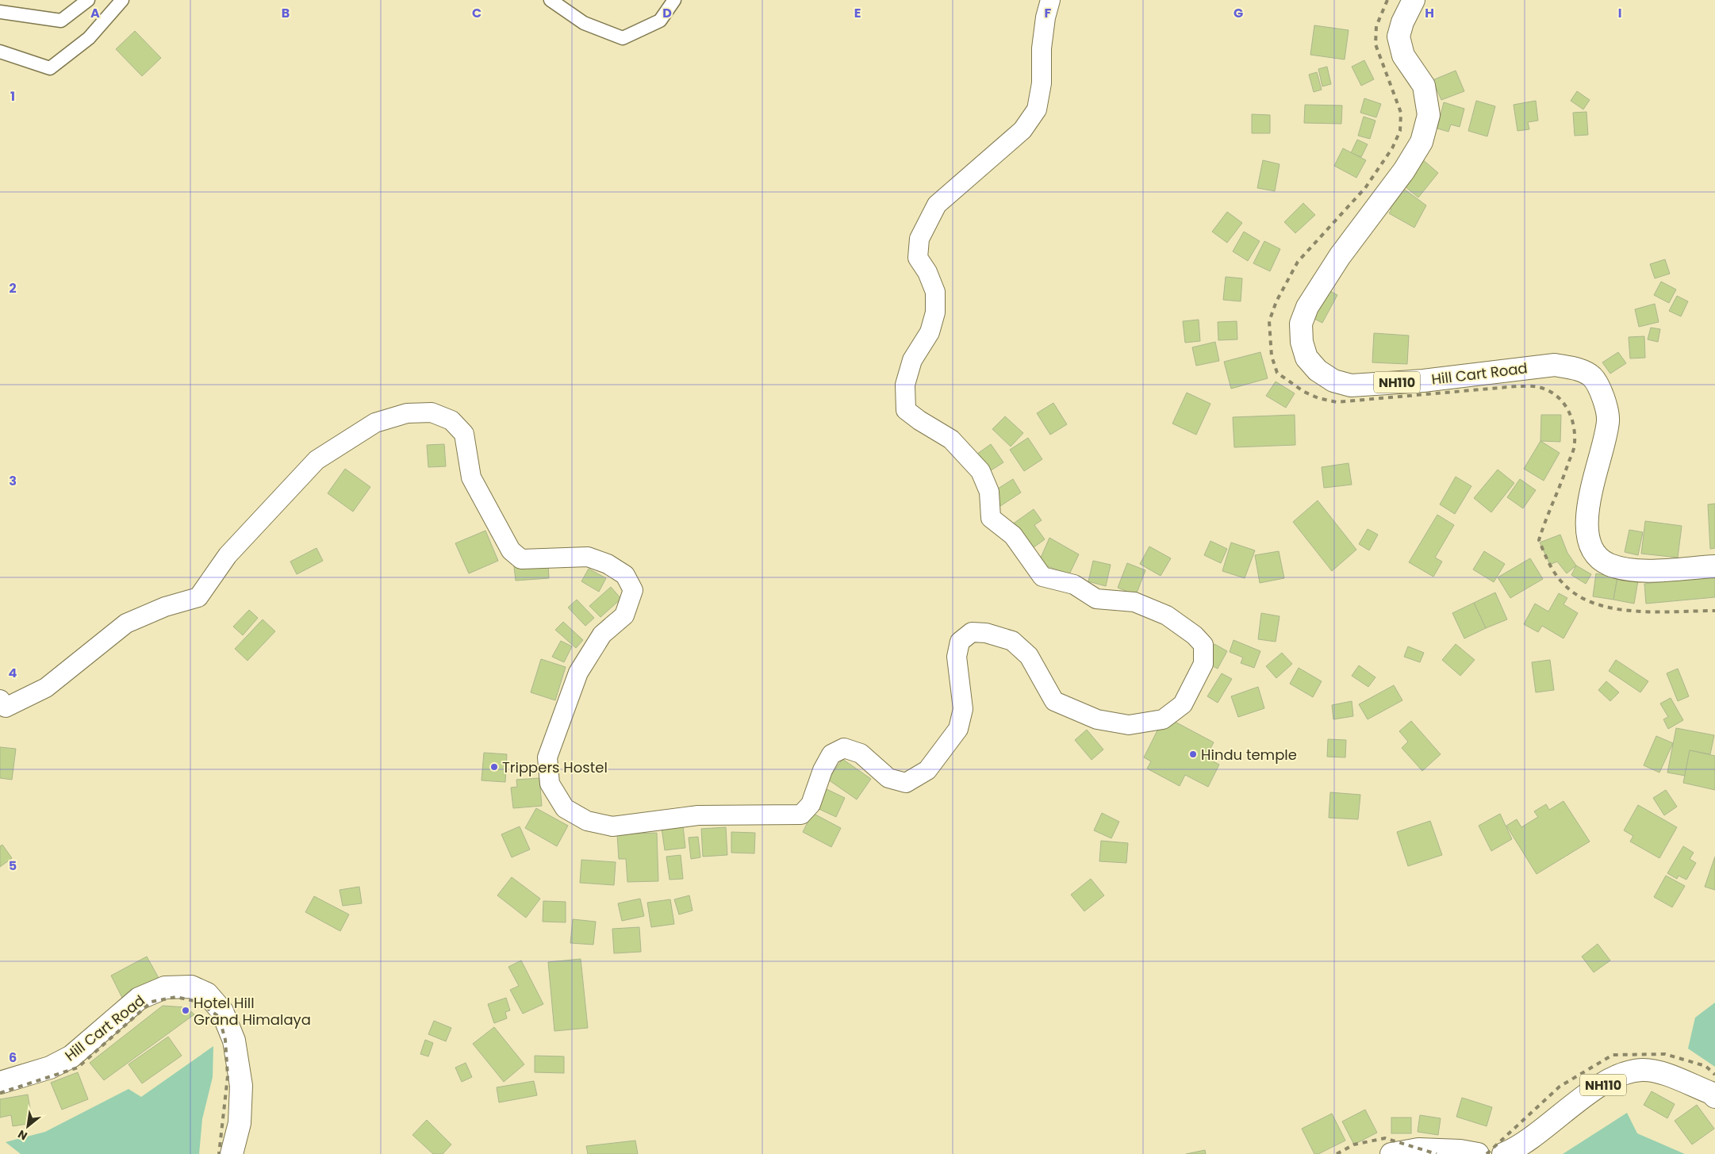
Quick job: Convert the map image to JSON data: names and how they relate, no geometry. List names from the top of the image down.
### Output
{
  "streets": {
    "highway": ["Hill Cart Road", "NH110"]
  },
  "places": ["Hindu temple", "Trippers Hostel", "Hotel Hill Grand Himalaya"],
  "north": "bottom left",
  "grid": {
    "columns": [
      "A",
      "B",
      "C",
      "D",
      "E",
      "F",
      "G",
      "H",
      "I"
    ],
    "rows": [
      "1",
      "2",
      "3",
      "4",
      "5",
      "6"
    ]
  }
}
